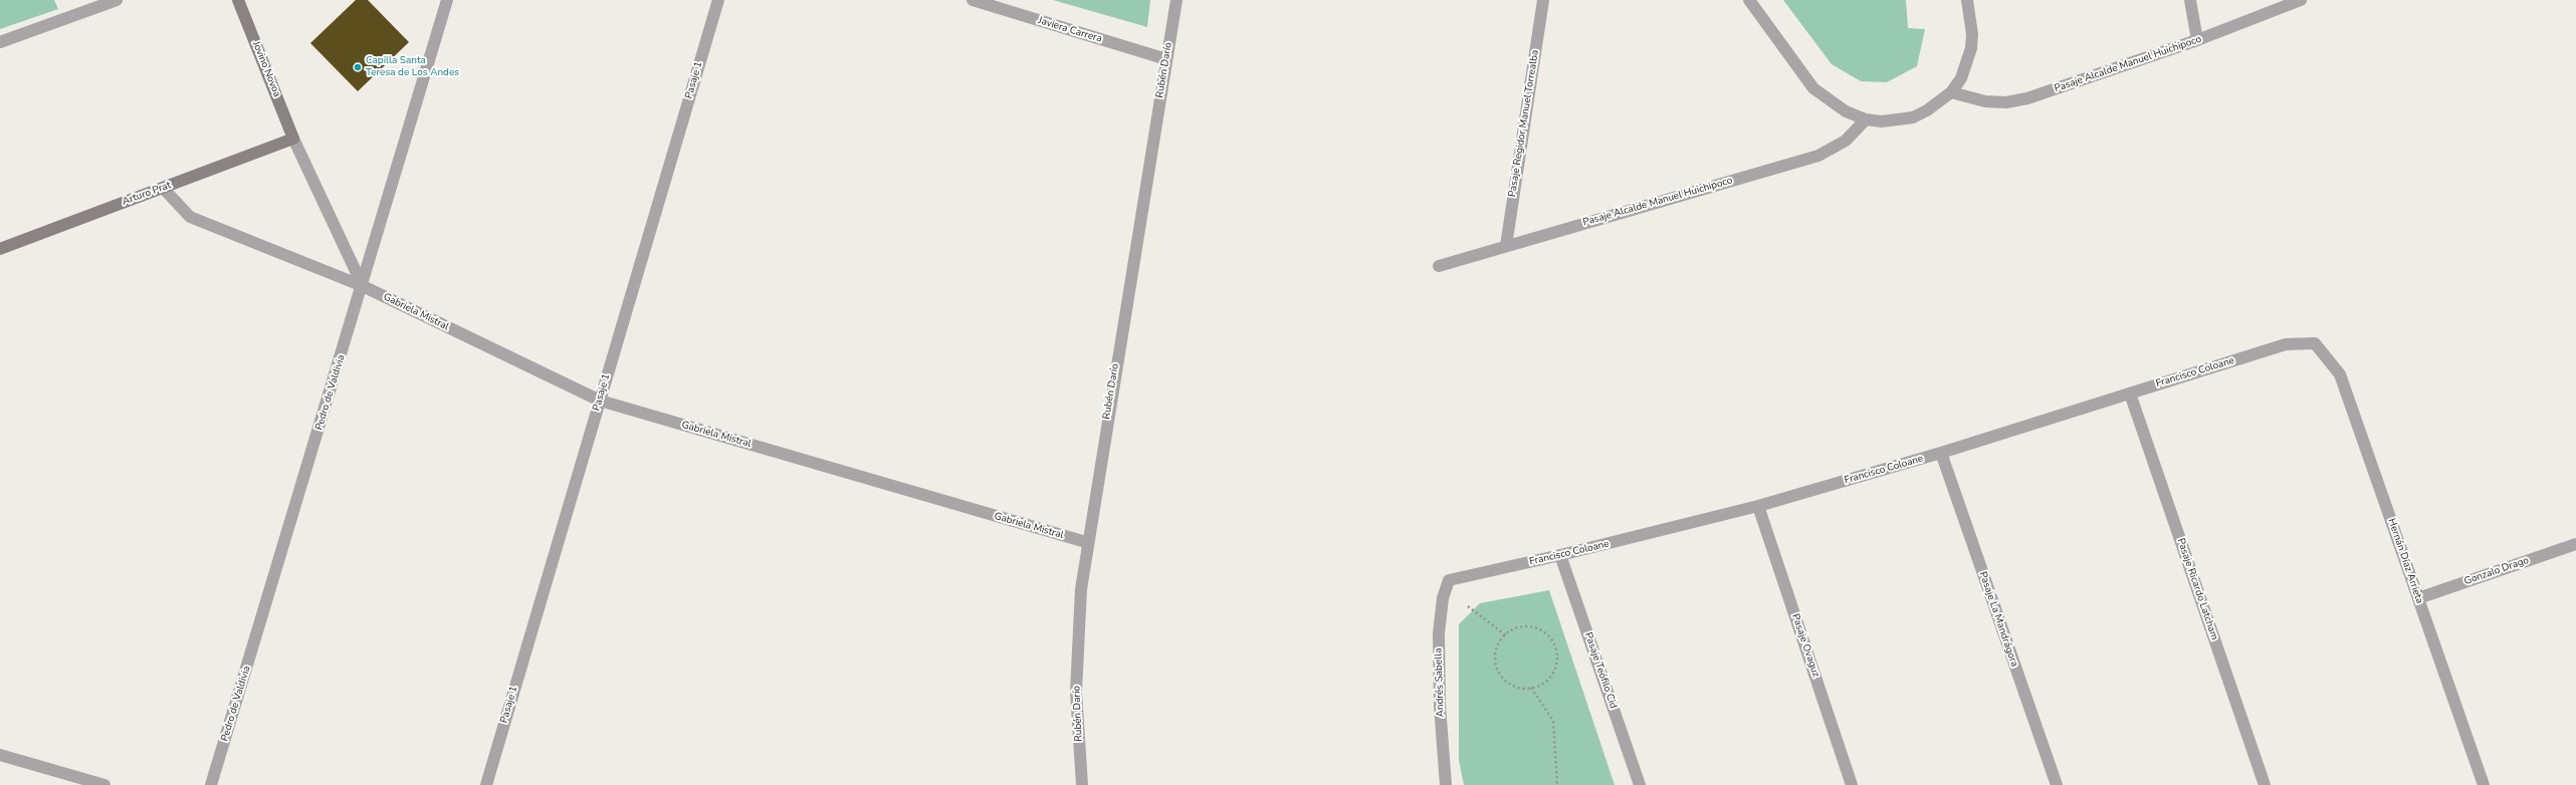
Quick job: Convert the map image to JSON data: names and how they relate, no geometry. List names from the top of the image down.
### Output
{
  "streets": {
    "street": [
      "Javiera Carrera",
      "Pasaje Alcalde Manuel Huichipoco",
      "Jovino Novoa",
      "Rubén Darío",
      "Pasaje 1",
      "Pasaje Regidor Manuel Torrealba",
      "Arturo Prat",
      "Gabriela Mistral",
      "Francisco Coloane",
      "Pedro de Valdivia",
      "Hernán Díaz Arrieta",
      "Gonzalo Drago",
      "Pasaje Ricardo Latcham",
      "Pasaje La Mandrágora",
      "Pasaje Ovaguz",
      "Pasaje Teófilo Cid",
      "Andrés Sabella"
    ]
  },
  "crossings": [
    ["Javiera Carrera", "Rubén Darío"],
    ["Pasaje Alcalde Manuel Huichipoco", "Pasaje Regidor Manuel Torrealba"],
    ["Jovino Novoa", "Arturo Prat"],
    ["Rubén Darío", "Gabriela Mistral"],
    ["Pasaje 1", "Gabriela Mistral"],
    ["Arturo Prat", "Gabriela Mistral"],
    ["Gabriela Mistral", "Pedro de Valdivia"],
    ["Francisco Coloane", "Hernán Díaz Arrieta"],
    ["Francisco Coloane", "Pasaje Ricardo Latcham"],
    ["Francisco Coloane", "Pasaje La Mandrágora"],
    ["Francisco Coloane", "Pasaje Ovaguz"],
    ["Francisco Coloane", "Pasaje Teófilo Cid"],
    ["Francisco Coloane", "Andrés Sabella"],
    ["Hernán Díaz Arrieta", "Gonzalo Drago"]
  ],
  "places": ["Capilla Santa Teresa de Los Andes"]
}
